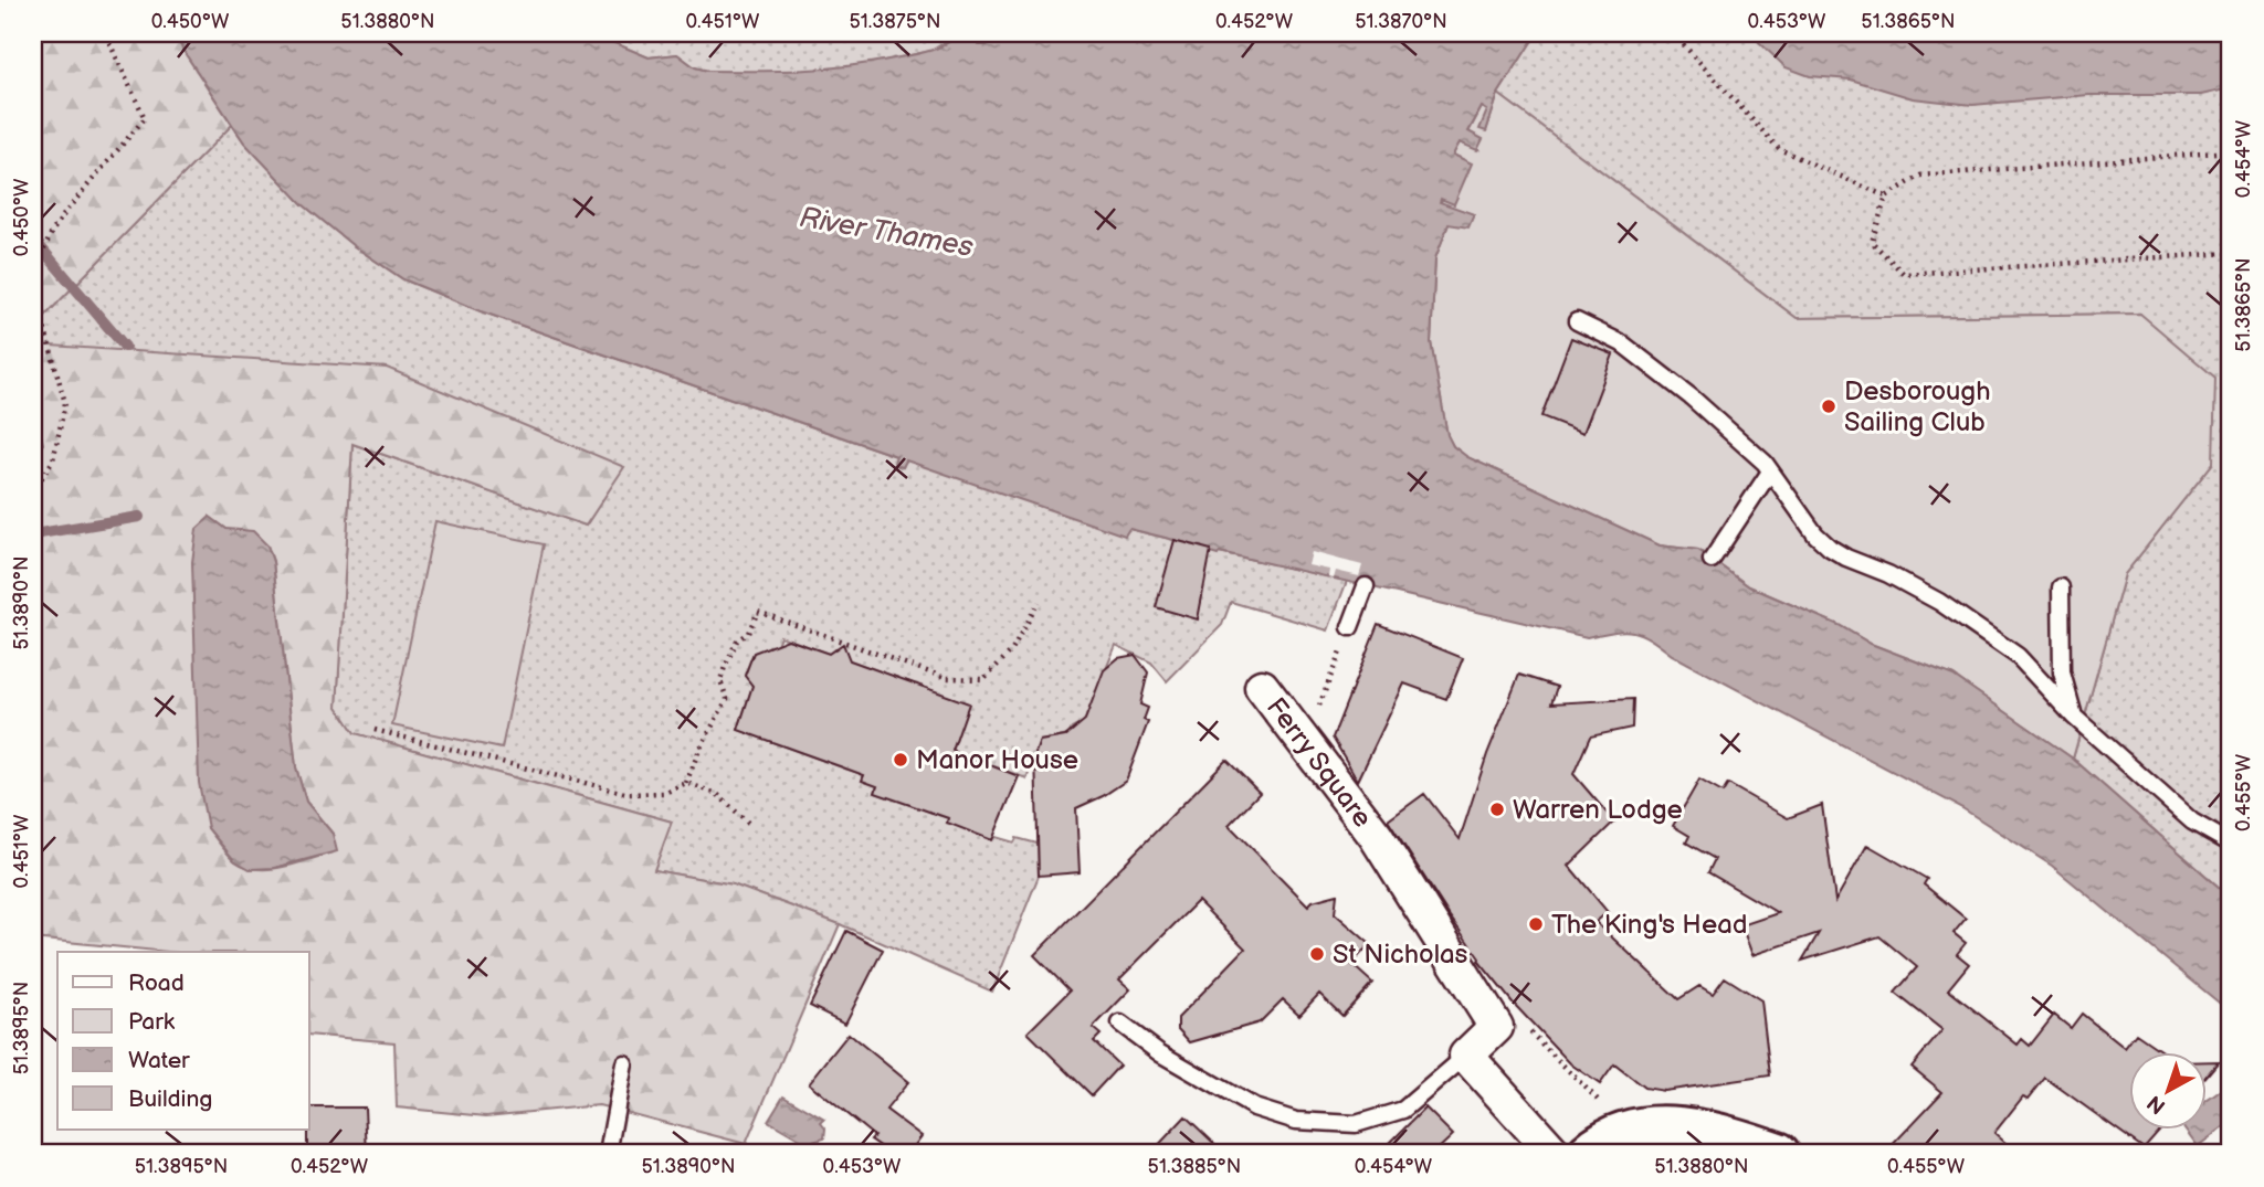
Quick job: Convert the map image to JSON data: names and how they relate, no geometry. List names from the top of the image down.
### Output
{
  "streets": {
    "street": ["Ferry Square"]
  },
  "water": ["River Thames"],
  "places": [
    "Desborough Sailing Club",
    "Manor House",
    "Warren Lodge",
    "The King's Head",
    "St Nicholas"
  ],
  "legend": [
    "Road",
    "Park",
    "Water",
    "Building"
  ],
  "north": "bottom left",
  "coordinates": [
    "0.450°W",
    "51.3880°N",
    "0.451°W",
    "51.3875°N",
    "0.452°W",
    "51.3870°N",
    "0.453°W",
    "51.3865°N",
    "0.454°W",
    "51.3890°N",
    "0.455°W",
    "51.3895°N",
    "51.3885°N"
  ]
}
